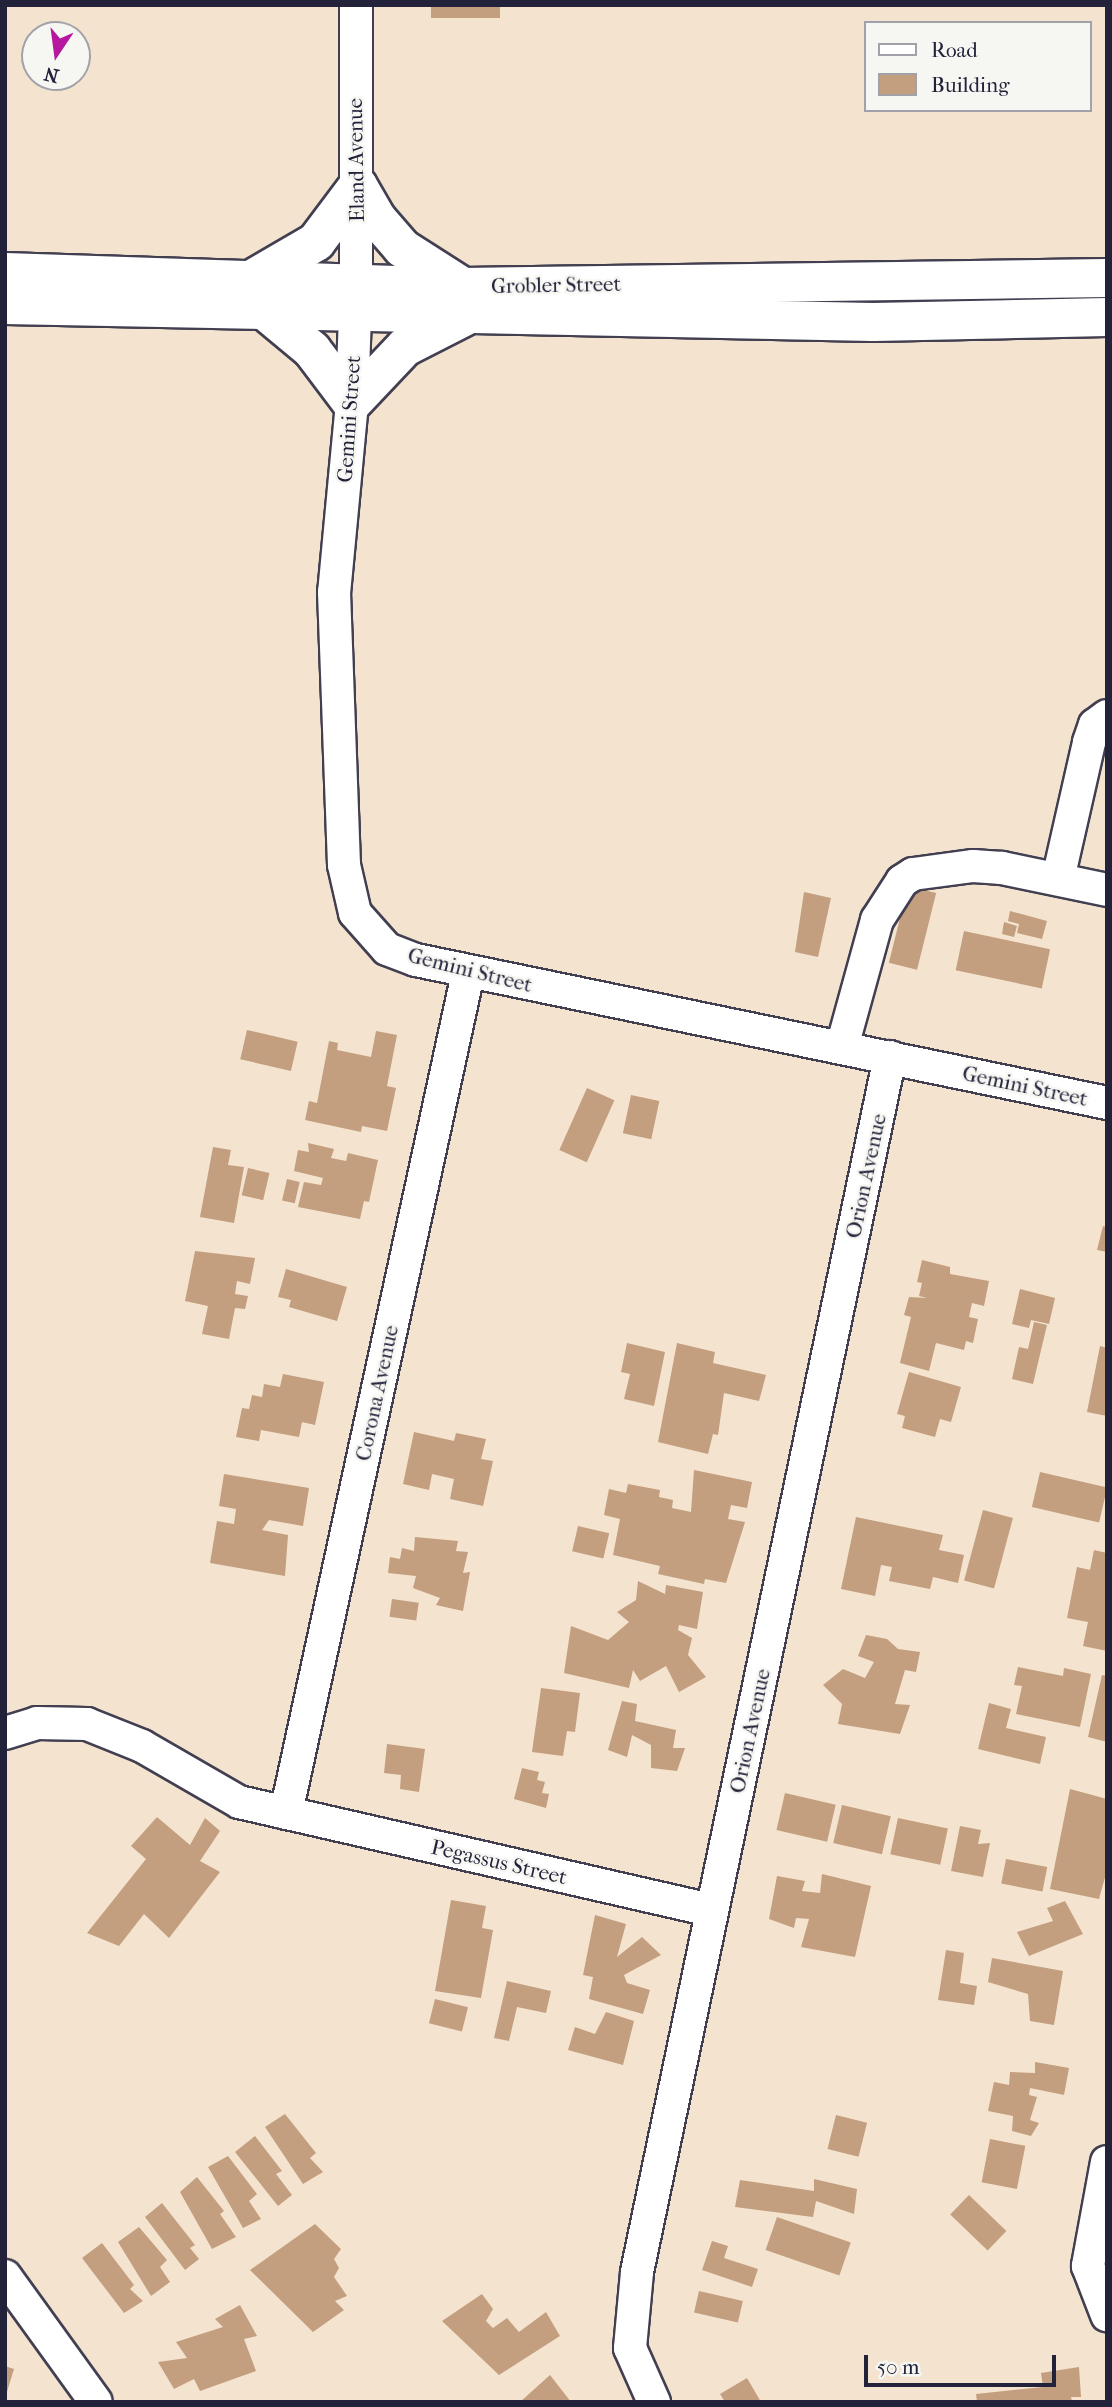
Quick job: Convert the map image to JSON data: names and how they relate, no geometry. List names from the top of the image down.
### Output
{
  "streets": {
    "main road": ["Grobler Street"],
    "street": [
      "Eland Avenue",
      "Gemini Street",
      "Orion Avenue",
      "Corona Avenue",
      "Pegassus Street"
    ]
  },
  "crossings": [
    ["Eland Avenue", "Grobler Street"],
    ["Eland Avenue", "Gemini Street"],
    ["Grobler Street", "Gemini Street"],
    ["Gemini Street", "Orion Avenue"],
    ["Gemini Street", "Corona Avenue"],
    ["Orion Avenue", "Pegassus Street"],
    ["Corona Avenue", "Pegassus Street"]
  ],
  "legend": ["Road", "Building"],
  "scale_bar": "50 m",
  "north": "bottom"
}
